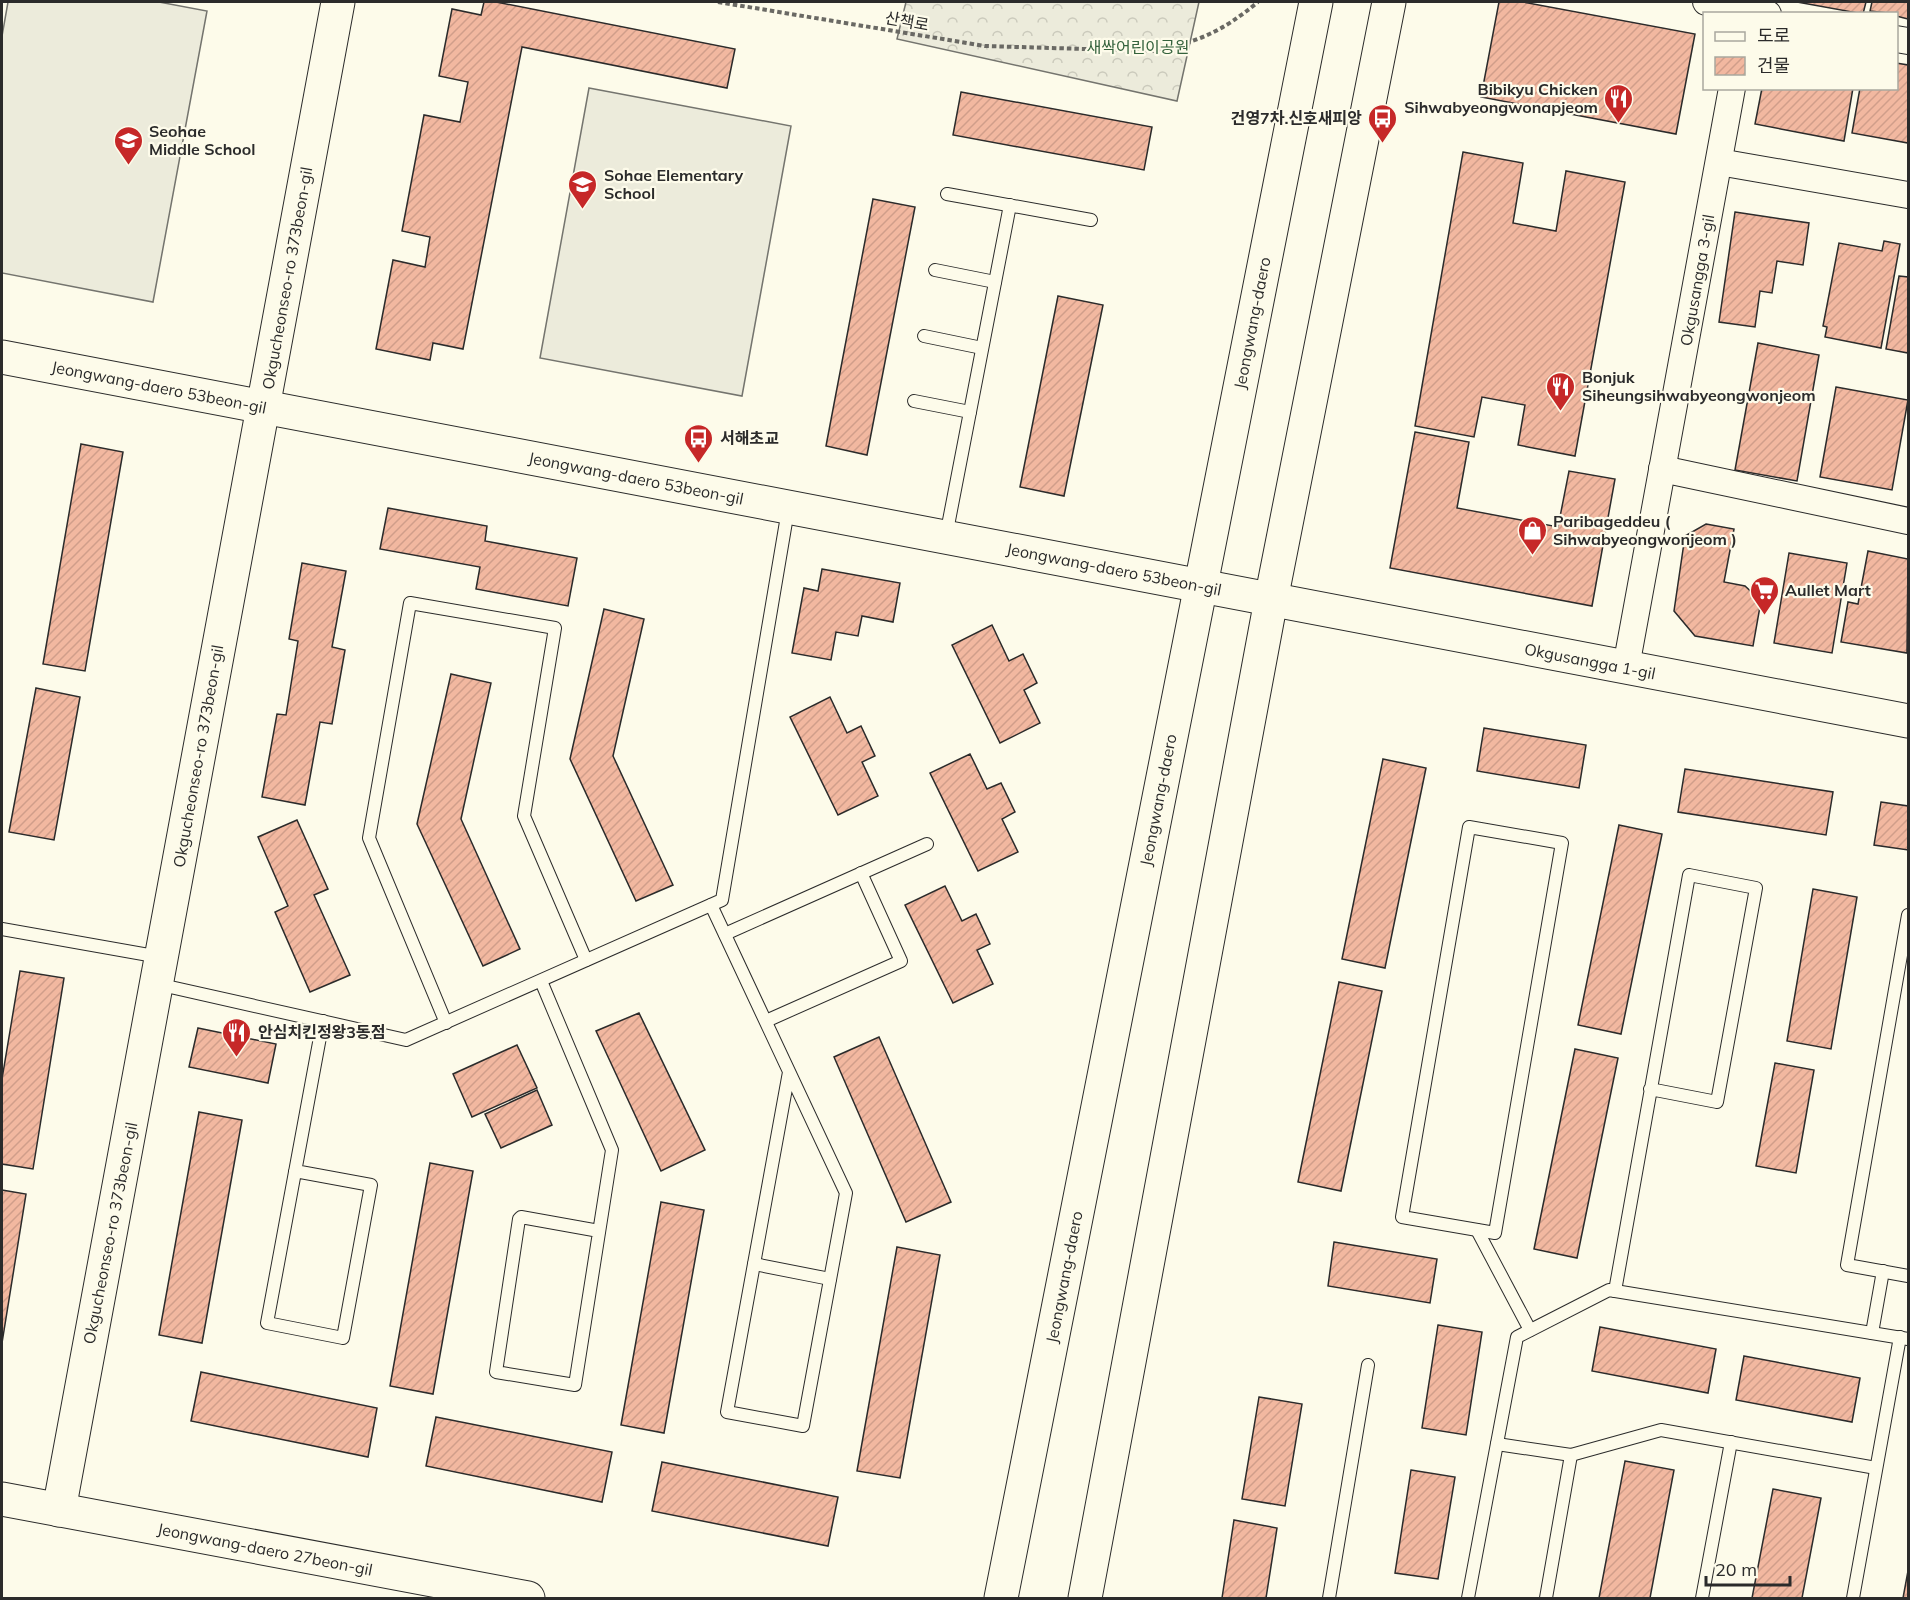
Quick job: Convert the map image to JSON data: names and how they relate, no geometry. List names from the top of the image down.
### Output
{
  "streets": {
    "street": [
      "Okgucheonseo-ro 373beon-gil",
      "Okgusangga 3-gil",
      "Jeongwang-daero",
      "Jeongwang-daero 53beon-gil",
      "Okgusangga 1-gil",
      "Jeongwang-daero 27beon-gil"
    ],
    "path": ["산책로"]
  },
  "crossings": [
    ["Okgucheonseo-ro 373beon-gil", "Jeongwang-daero 53beon-gil"],
    ["Okgucheonseo-ro 373beon-gil", "Jeongwang-daero 27beon-gil"],
    ["Okgusangga 3-gil", "Okgusangga 1-gil"],
    ["Jeongwang-daero", "Jeongwang-daero 53beon-gil"],
    ["Jeongwang-daero 53beon-gil", "Okgusangga 1-gil"]
  ],
  "parks": ["새싹어린이공원"],
  "places": {
    "restaurant": ["Bibikyu Chicken Sihwabyeongwonapjeom", "Bonjuk Siheungsihwabyeongwonjeom", "안심치킨정왕3동점"],
    "bus stop": ["건영7차.신호새피앙", "서해초교"],
    "school or university": ["Seohae Middle School", "Sohae Elementary School"],
    "shop": ["Paribageddeu ( Sihwabyeongwonjeom )"],
    "supermarket": ["Aullet Mart"]
  },
  "legend": ["도로", "건물"],
  "scale_bar": "20 m"
}
